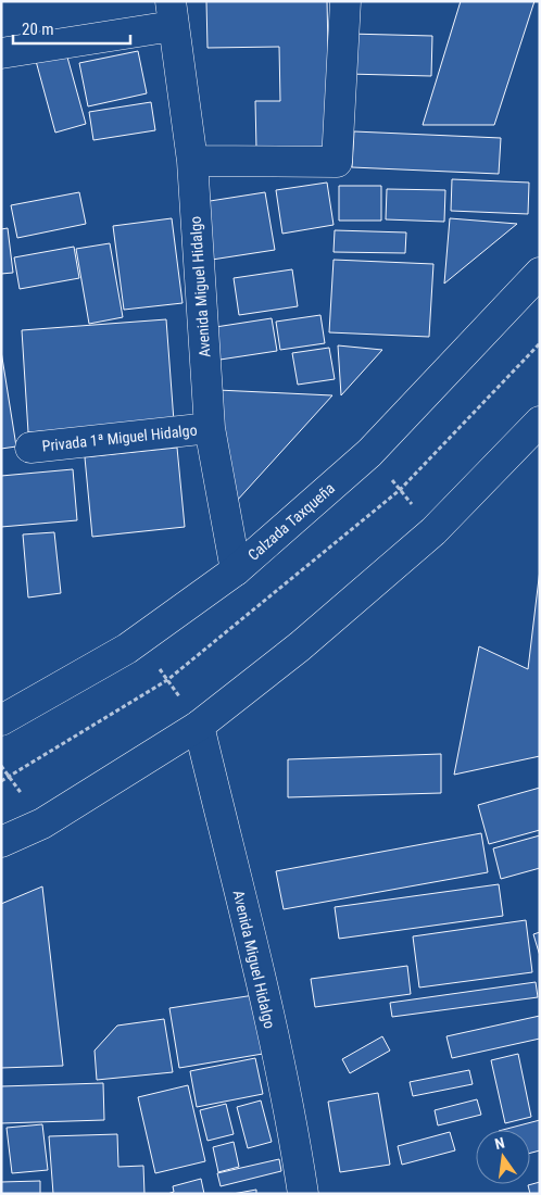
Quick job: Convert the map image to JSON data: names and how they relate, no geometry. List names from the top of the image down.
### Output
{
  "streets": {
    "street": ["Avenida Miguel Hidalgo", "Privada 1ª Miguel Hidalgo", "Calzada Taxqueña"]
  },
  "crossings": [
    ["Avenida Miguel Hidalgo", "Privada 1ª Miguel Hidalgo"],
    ["Avenida Miguel Hidalgo", "Calzada Taxqueña"]
  ],
  "scale_bar": "20 m",
  "north": "top"
}
